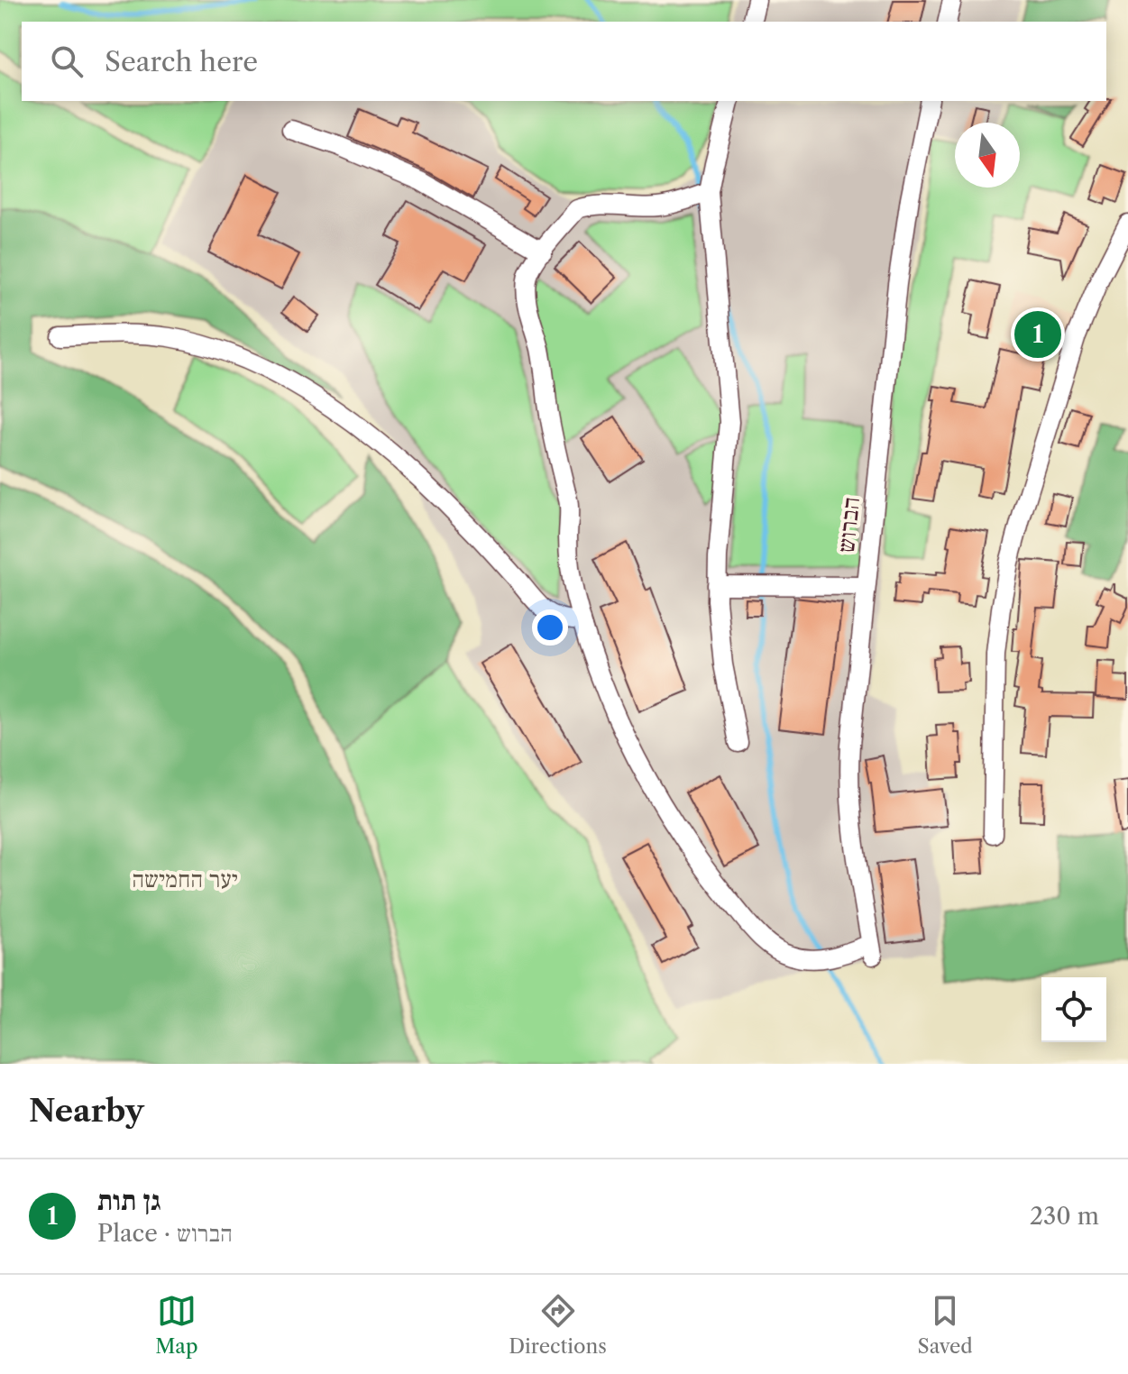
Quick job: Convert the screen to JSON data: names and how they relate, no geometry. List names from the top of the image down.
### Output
{
  "streets": {
    "street": ["הברוש"]
  },
  "parks": ["יער החמישה"],
  "north": "bottom",
  "page": {
    "search": "Search here",
    "pins": "1",
    "heading": "Nearby",
    "list": [
      {
        "mark": "1",
        "name": "גן תות",
        "note": "Place · הברוש",
        "value": "230 m"
      }
    ],
    "nav": ["Map", "Directions", "Saved"]
  }
}
